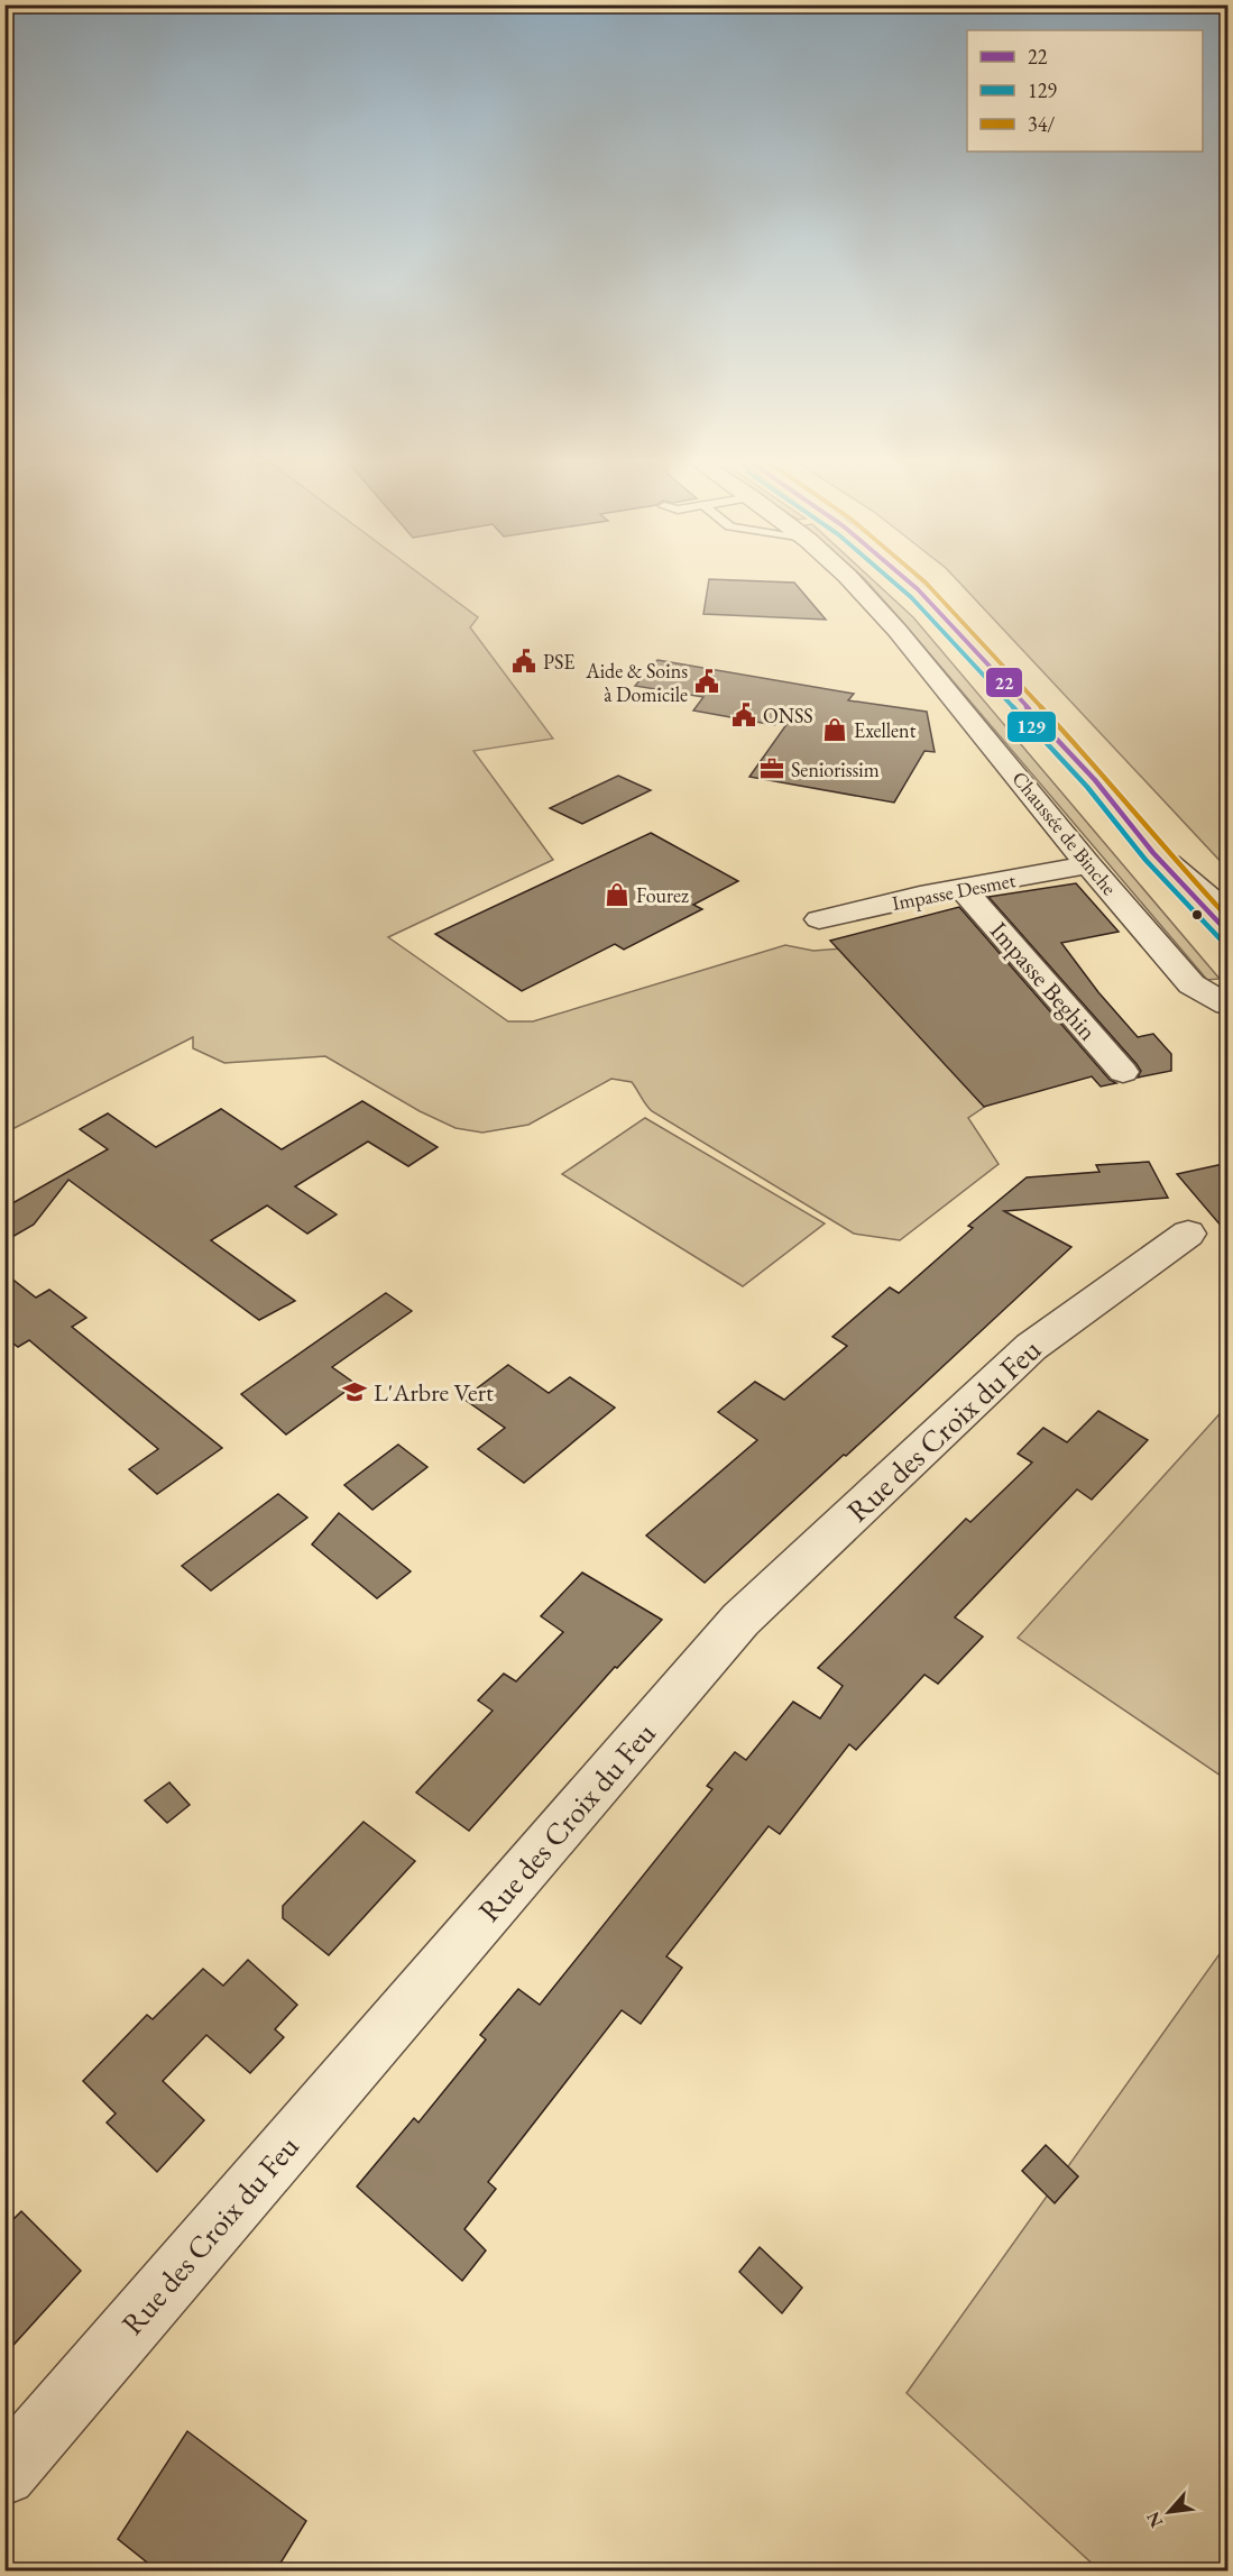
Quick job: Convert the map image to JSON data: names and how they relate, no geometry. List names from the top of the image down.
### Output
{
  "streets": {
    "street": [
      "Chaussée de Binche",
      "Impasse Desmet",
      "Impasse Beghin",
      "Rue des Croix du Feu"
    ]
  },
  "crossings": [
    ["Chaussée de Binche", "Impasse Desmet"],
    ["Impasse Desmet", "Impasse Beghin"]
  ],
  "places": {
    "public building": ["PSE", "Aide & Soins à Domicile", "ONSS"],
    "shop": ["Exellent", "Fourez"],
    "office": ["Seniorissim"],
    "school or university": ["L'Arbre Vert"]
  },
  "lines": ["transit line 22", "transit line 129", "transit line 34/"],
  "legend": ["22", "129", "34/"],
  "north": "bottom left"
}
